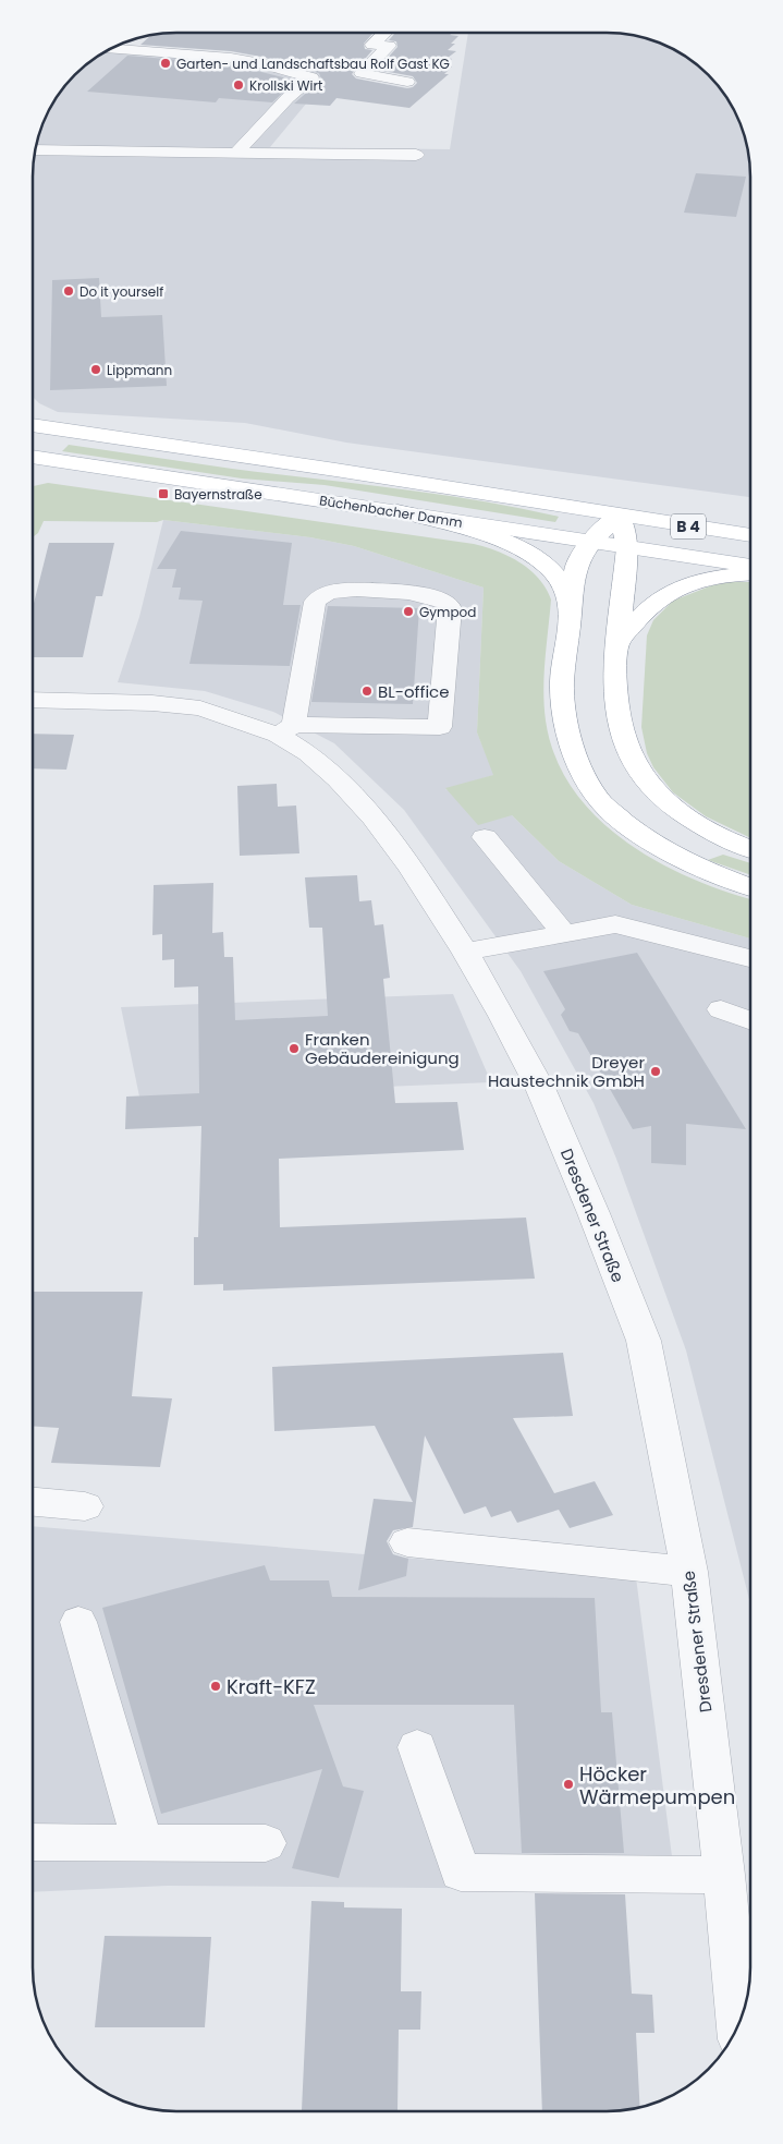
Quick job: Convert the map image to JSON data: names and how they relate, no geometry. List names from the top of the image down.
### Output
{
  "streets": {
    "main road": ["Büchenbacher Damm", "B 4"],
    "street": ["Dresdener Straße"]
  },
  "crossings": [
    ["Büchenbacher Damm", "B 4"]
  ],
  "places": {
    "other": [
      "Garten- und Landschaftsbau Rolf Gast KG",
      "Krollski Wirt",
      "Do it yourself",
      "Lippmann",
      "Gympod",
      "BL-office",
      "Franken Gebäudereinigung",
      "Dreyer Haustechnik GmbH",
      "Kraft-KFZ",
      "Höcker Wärmepumpen"
    ],
    "transit": ["Bayernstraße"]
  }
}
